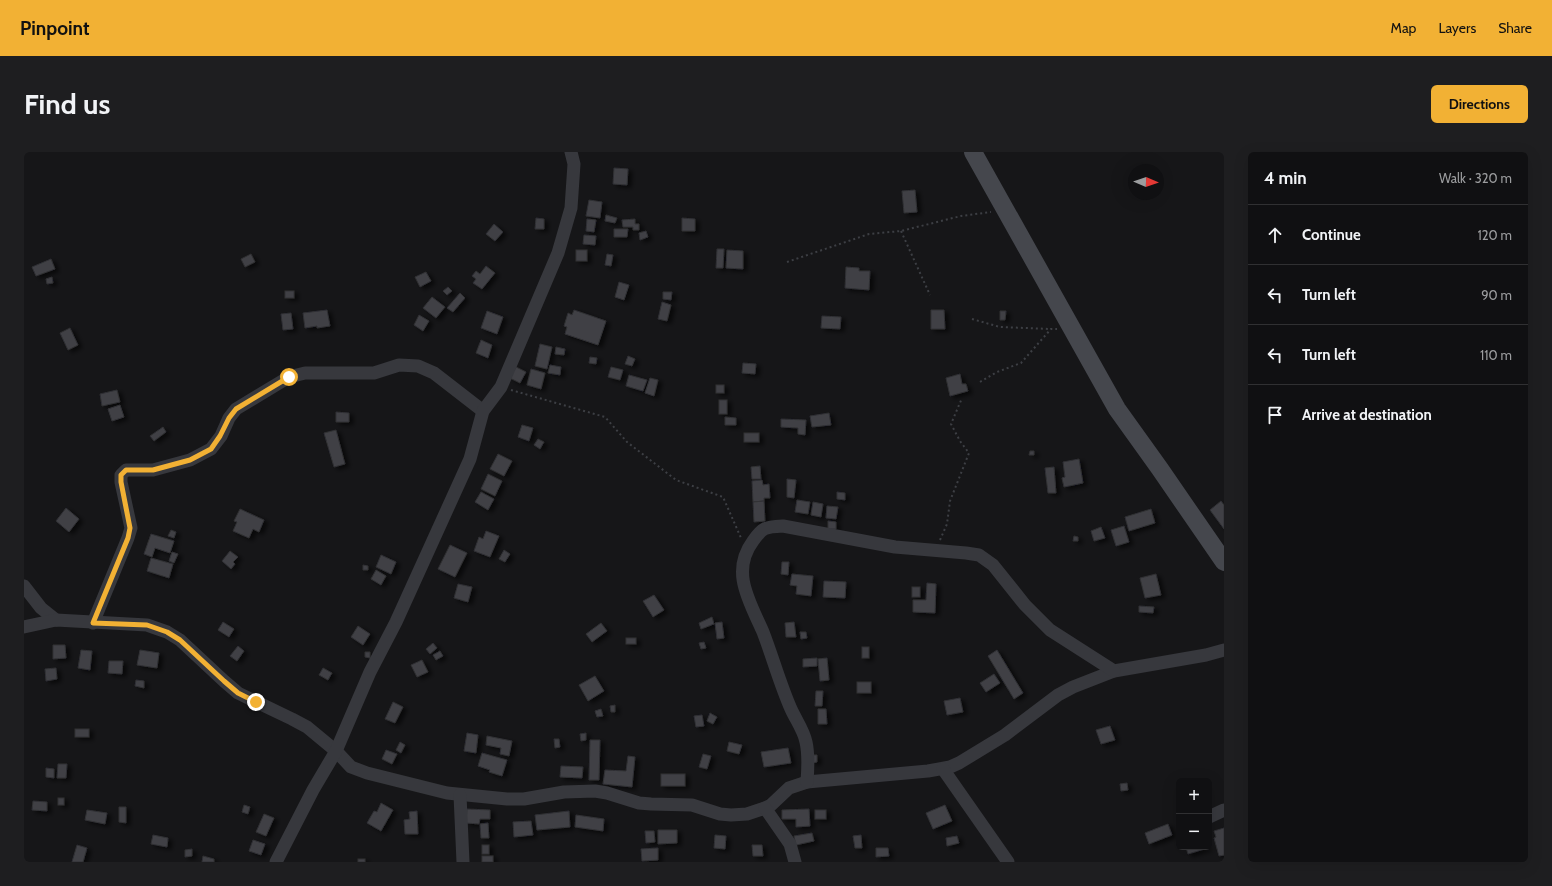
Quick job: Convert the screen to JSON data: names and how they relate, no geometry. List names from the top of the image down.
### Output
{
  "north": "right",
  "page": {
    "header": "Pinpoint",
    "nav": ["Map", "Layers", "Share"],
    "buttons": "Directions",
    "title": "Find us",
    "heading": ["4 min", "Walk · 320 m"],
    "list": [
      ["Continue", "120 m"],
      ["Turn left", "90 m"],
      ["Turn left", "110 m"],
      "Arrive at destination"
    ],
    "map_buttons": ["+", "−"]
  }
}
